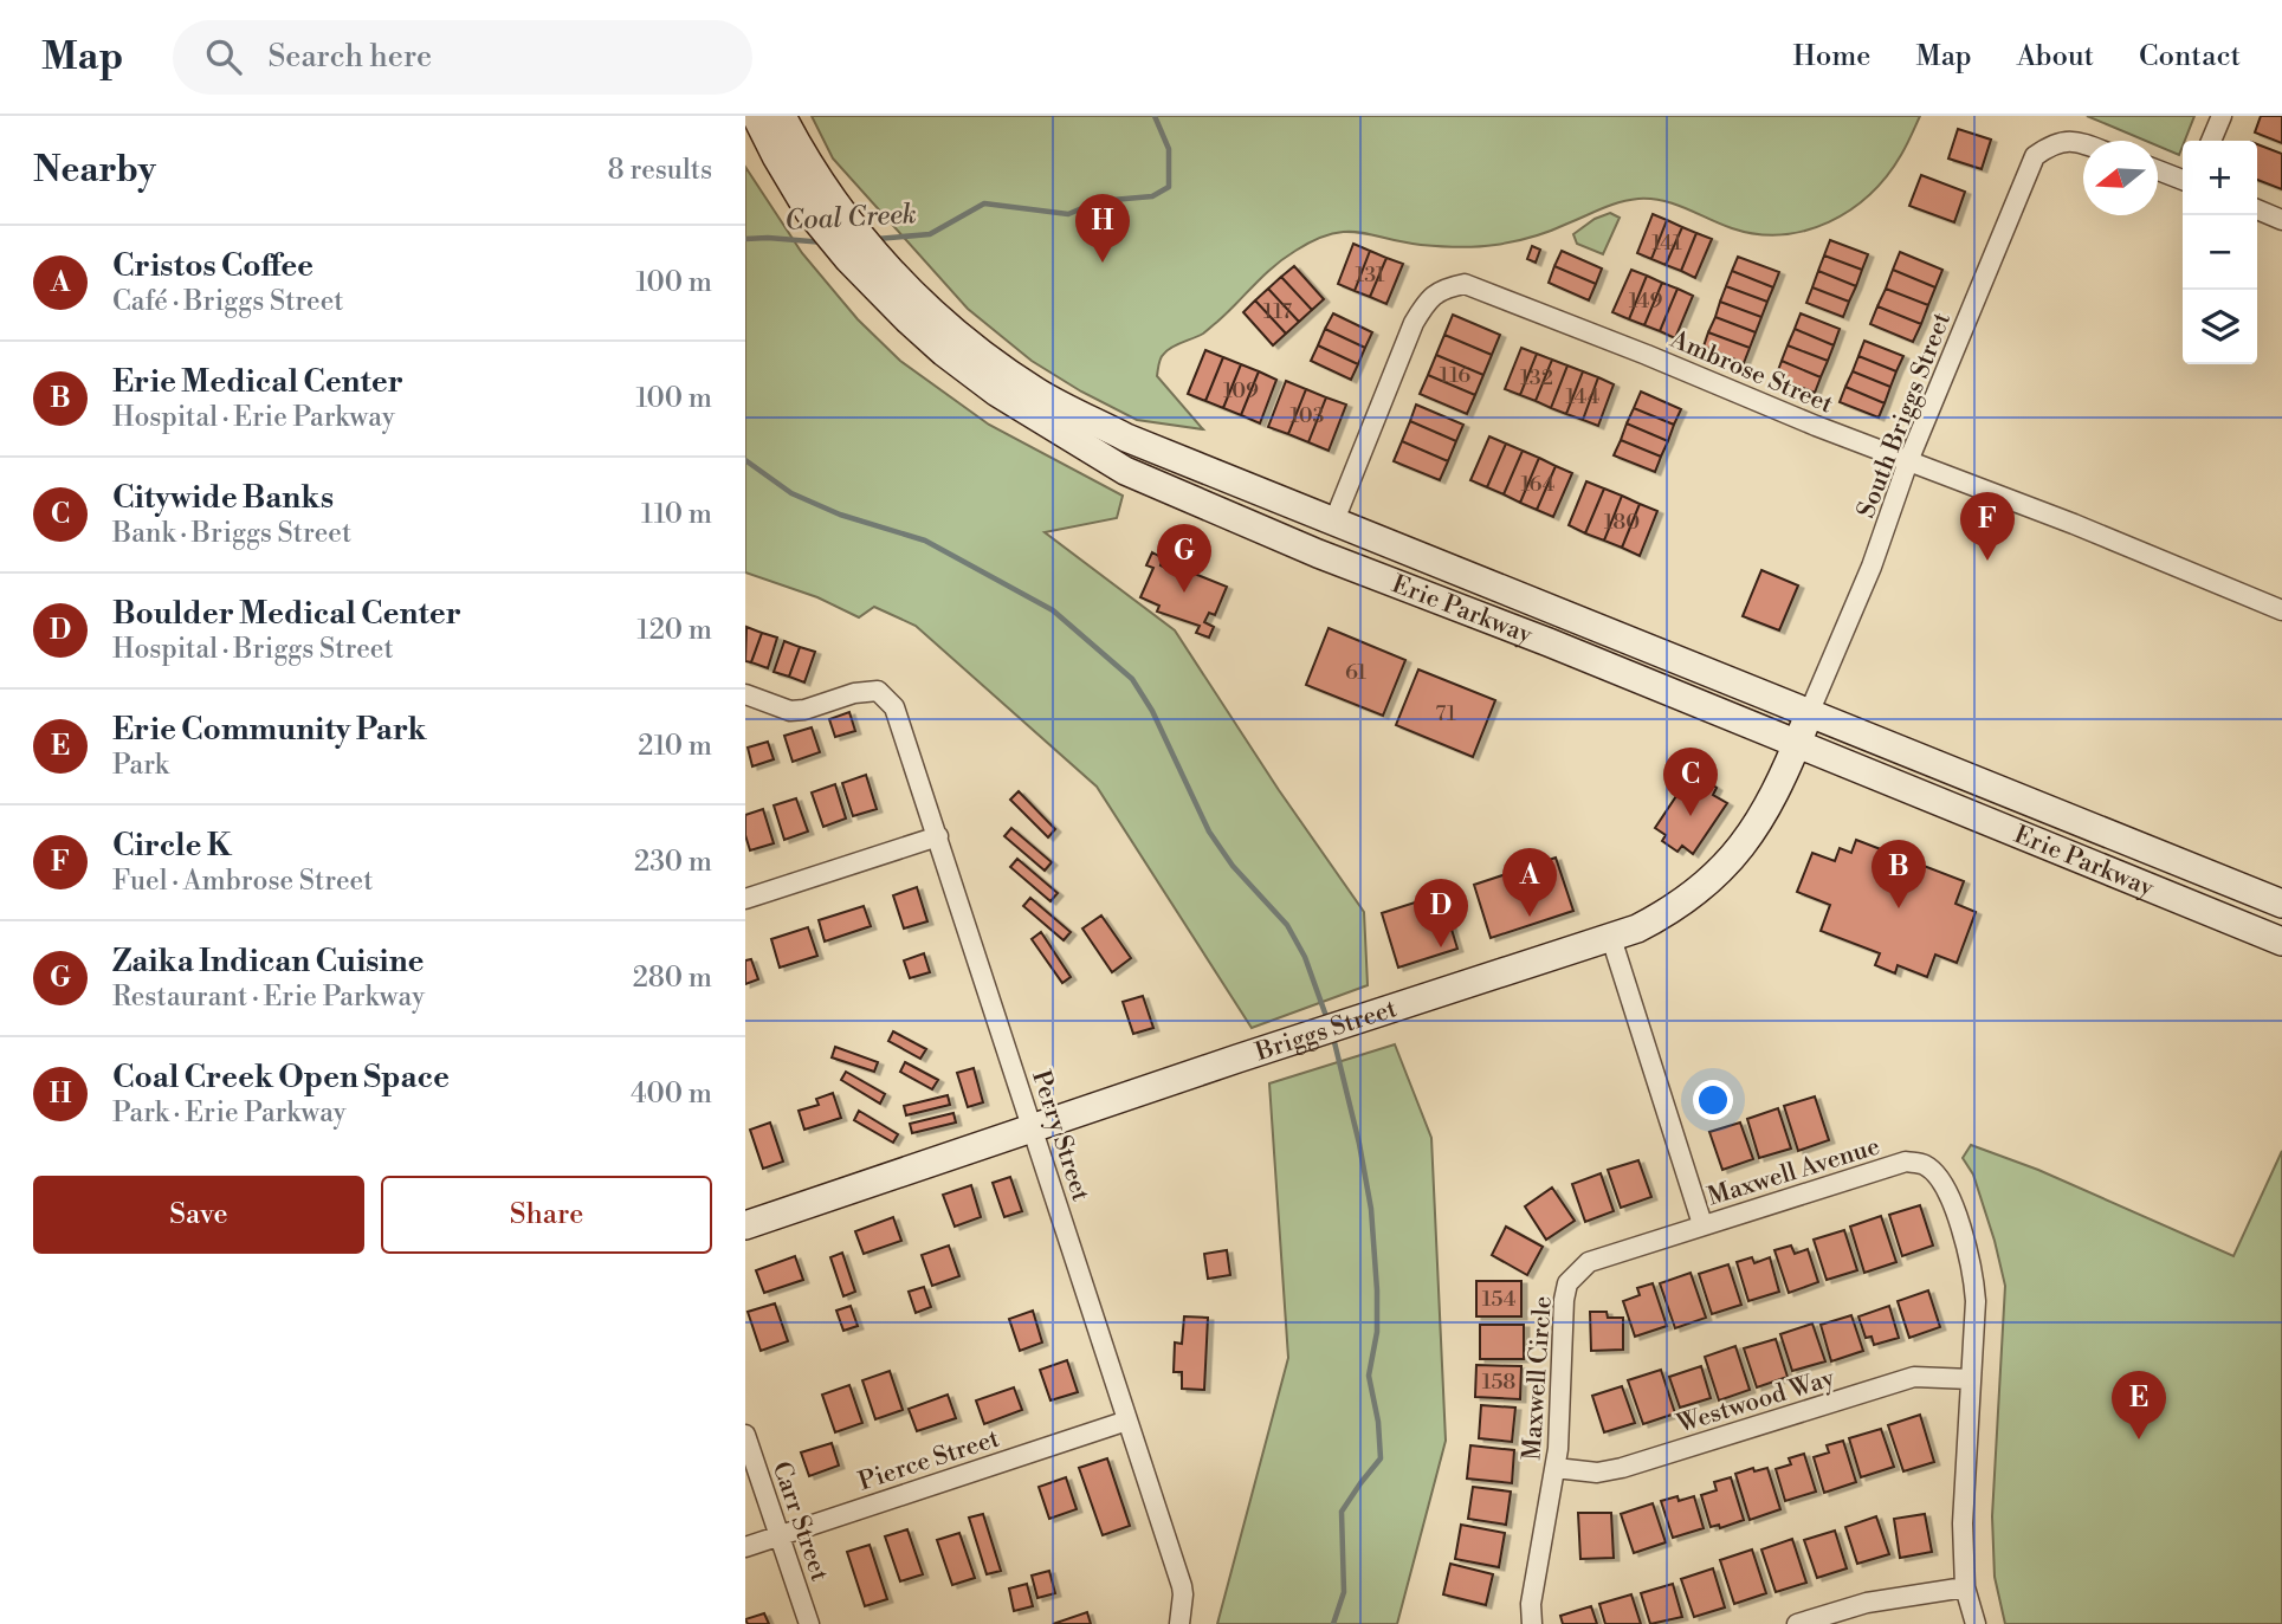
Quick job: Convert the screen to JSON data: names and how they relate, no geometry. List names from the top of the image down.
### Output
{
  "streets": {
    "main road": ["Erie Parkway", "Briggs Street"],
    "street": [
      "Ambrose Street",
      "South Briggs Street",
      "Perry Street",
      "Maxwell Avenue",
      "Maxwell Circle",
      "Westwood Way",
      "Pierce Street",
      "Carr Street"
    ]
  },
  "crossings": [
    ["Ambrose Street", "South Briggs Street"],
    ["Ambrose Street", "Erie Parkway"],
    ["South Briggs Street", "Erie Parkway"],
    ["South Briggs Street", "Briggs Street"],
    ["Erie Parkway", "Briggs Street"],
    ["Briggs Street", "Perry Street"],
    ["Briggs Street", "Maxwell Avenue"],
    ["Perry Street", "Pierce Street"],
    ["Maxwell Avenue", "Maxwell Circle"],
    ["Maxwell Avenue", "Westwood Way"],
    ["Maxwell Circle", "Westwood Way"],
    ["Pierce Street", "Carr Street"]
  ],
  "water": ["Coal Creek"],
  "house_numbers": [
    "141",
    "131",
    "149",
    "117",
    "116",
    "132",
    "109",
    "144",
    "103",
    "164",
    "180",
    "61",
    "71",
    "154",
    "158"
  ],
  "north": "left",
  "page": {
    "header": "Map",
    "search": "Search here",
    "nav": [
      "Home",
      "Map",
      "About",
      "Contact"
    ],
    "heading": ["Nearby", "8 results"],
    "map_buttons": ["+", "−"],
    "pins": [
      "H",
      "F",
      "G",
      "C",
      "B",
      "A",
      "D",
      "E"
    ],
    "list": [
      {
        "mark": "A",
        "name": "Cristos Coffee",
        "note": "Café · Briggs Street",
        "value": "100 m"
      },
      {
        "mark": "B",
        "name": "Erie Medical Center",
        "note": "Hospital · Erie Parkway",
        "value": "100 m"
      },
      {
        "mark": "C",
        "name": "Citywide Banks",
        "note": "Bank · Briggs Street",
        "value": "110 m"
      },
      {
        "mark": "D",
        "name": "Boulder Medical Center",
        "note": "Hospital · Briggs Street",
        "value": "120 m"
      },
      {
        "mark": "E",
        "name": "Erie Community Park",
        "note": "Park",
        "value": "210 m"
      },
      {
        "mark": "F",
        "name": "Circle K",
        "note": "Fuel · Ambrose Street",
        "value": "230 m"
      },
      {
        "mark": "G",
        "name": "Zaika Indican Cuisine",
        "note": "Restaurant · Erie Parkway",
        "value": "280 m"
      },
      {
        "mark": "H",
        "name": "Coal Creek Open Space",
        "note": "Park · Erie Parkway",
        "value": "400 m"
      }
    ],
    "buttons": ["Save", "Share"]
  }
}
